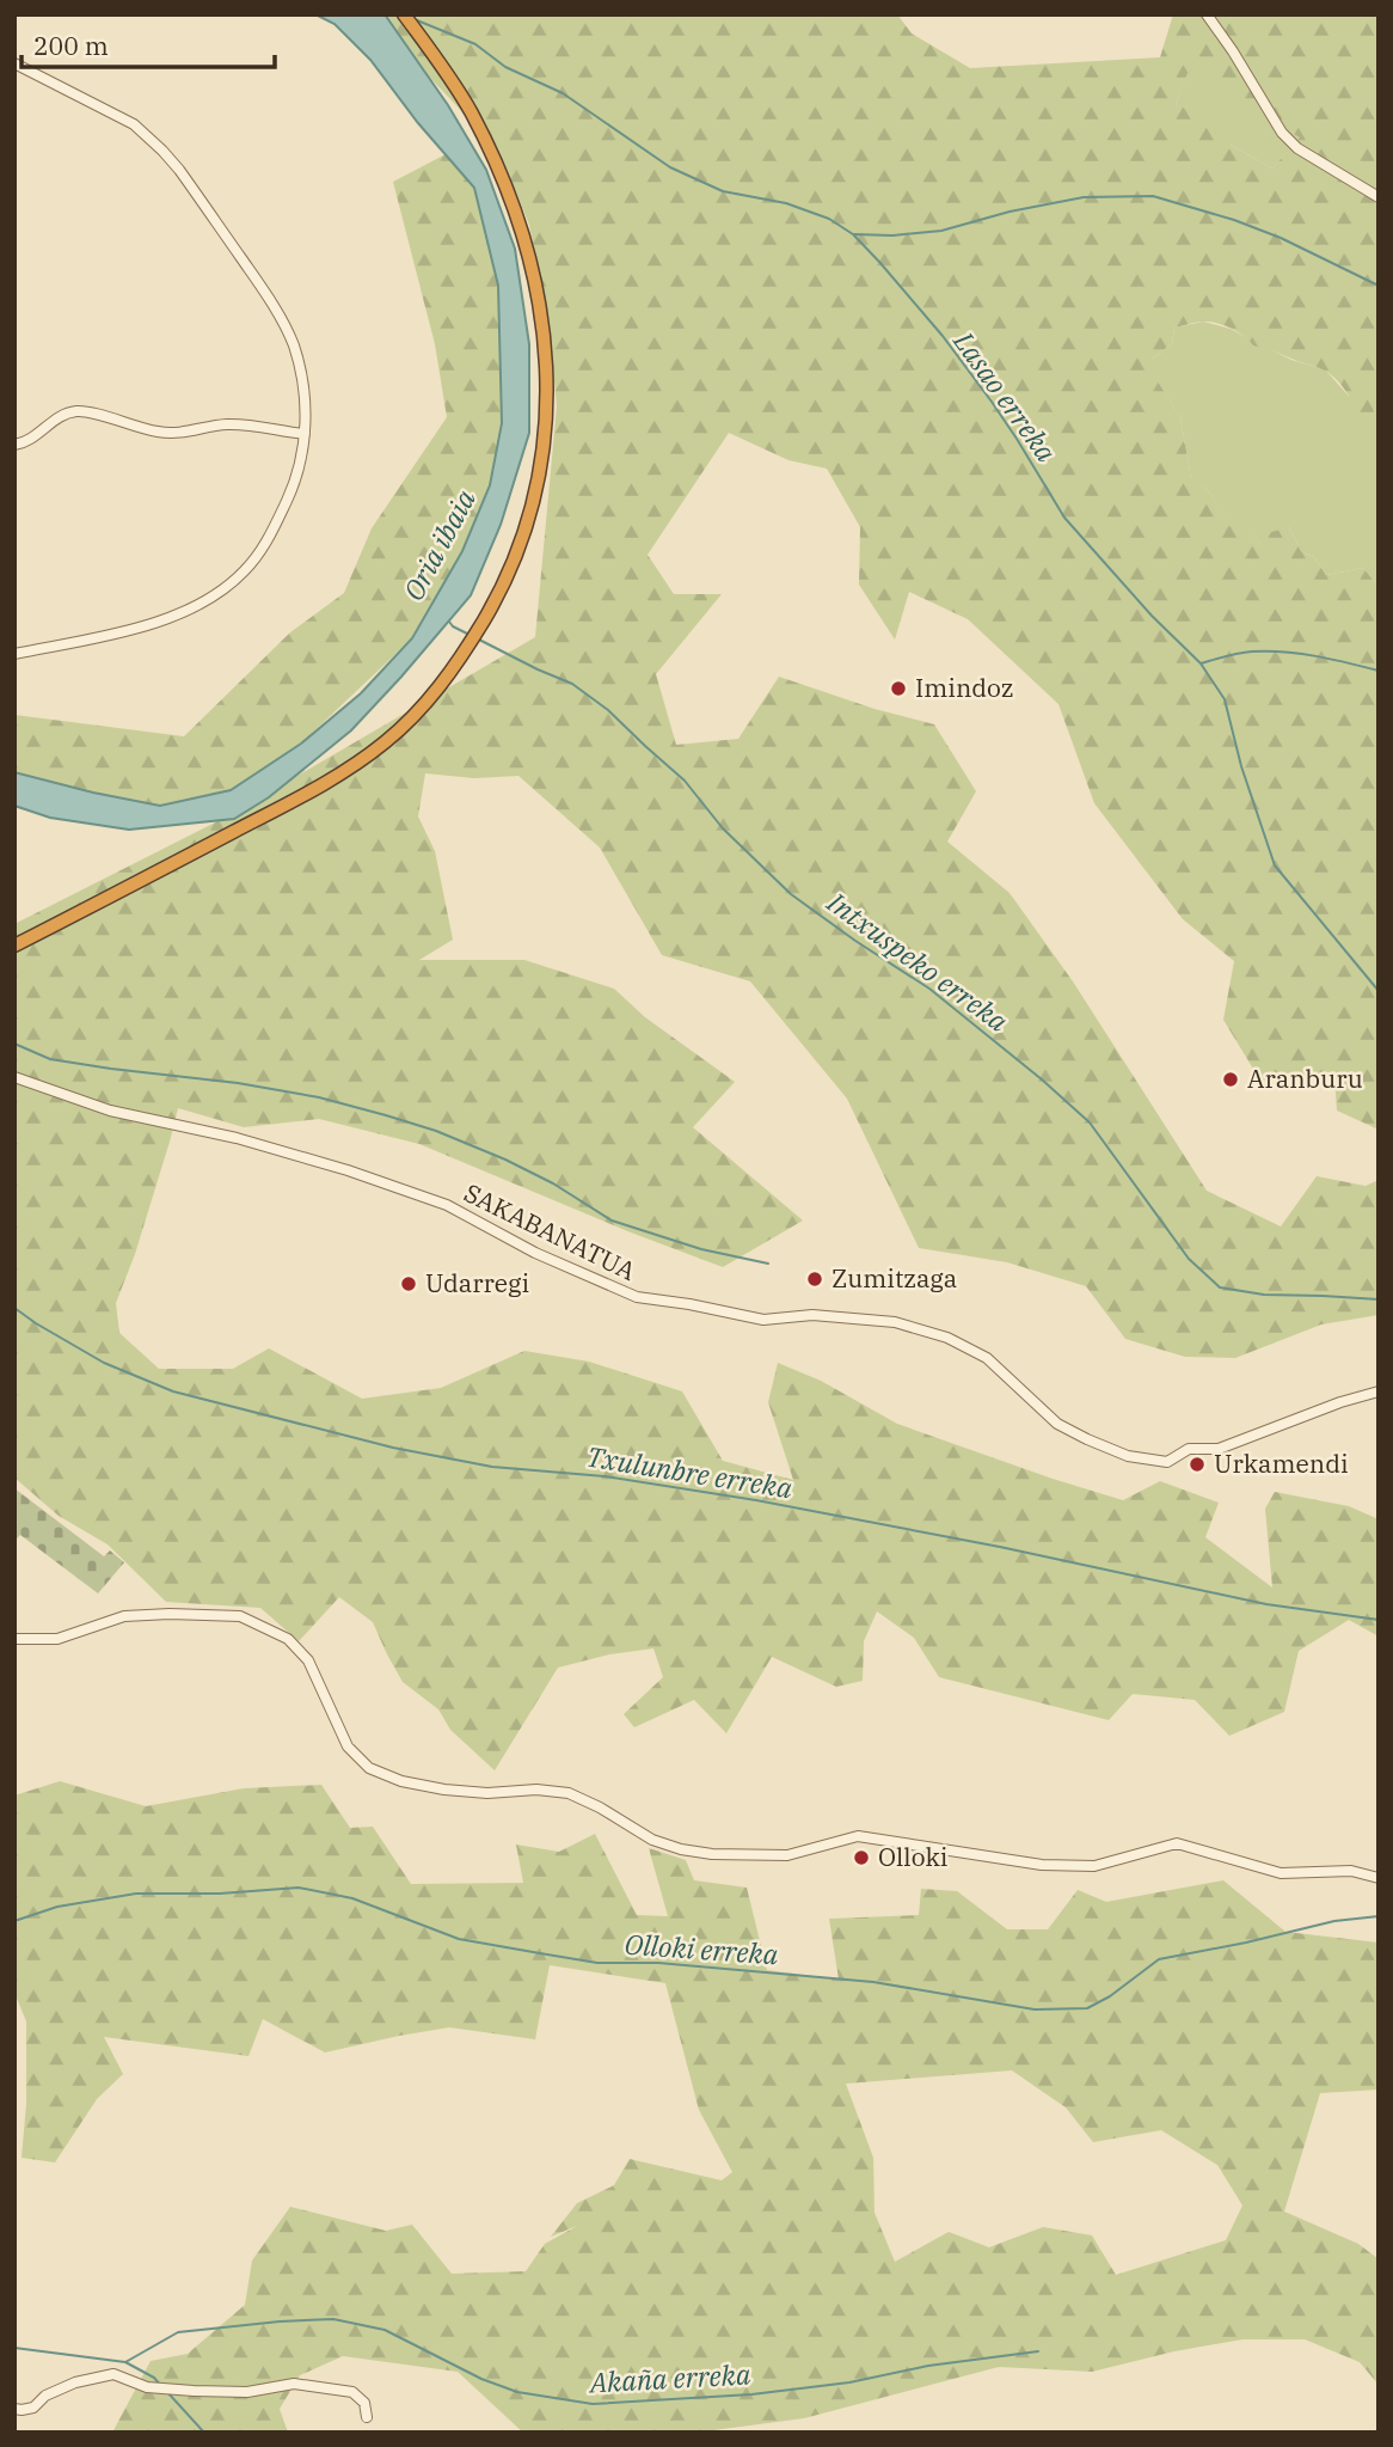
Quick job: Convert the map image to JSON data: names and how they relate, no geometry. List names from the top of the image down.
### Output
{
  "streets": {
    "street": ["SAKABANATUA"]
  },
  "water": [
    "Lasao erreka",
    "Oria ibaia",
    "Intxuspeko erreka",
    "Txulunbre erreka",
    "Olloki erreka",
    "Akaña erreka"
  ],
  "places": [
    "Imindoz",
    "Aranburu",
    "Zumitzaga",
    "Udarregi",
    "Urkamendi",
    "Olloki"
  ],
  "scale_bar": "200 m"
}
